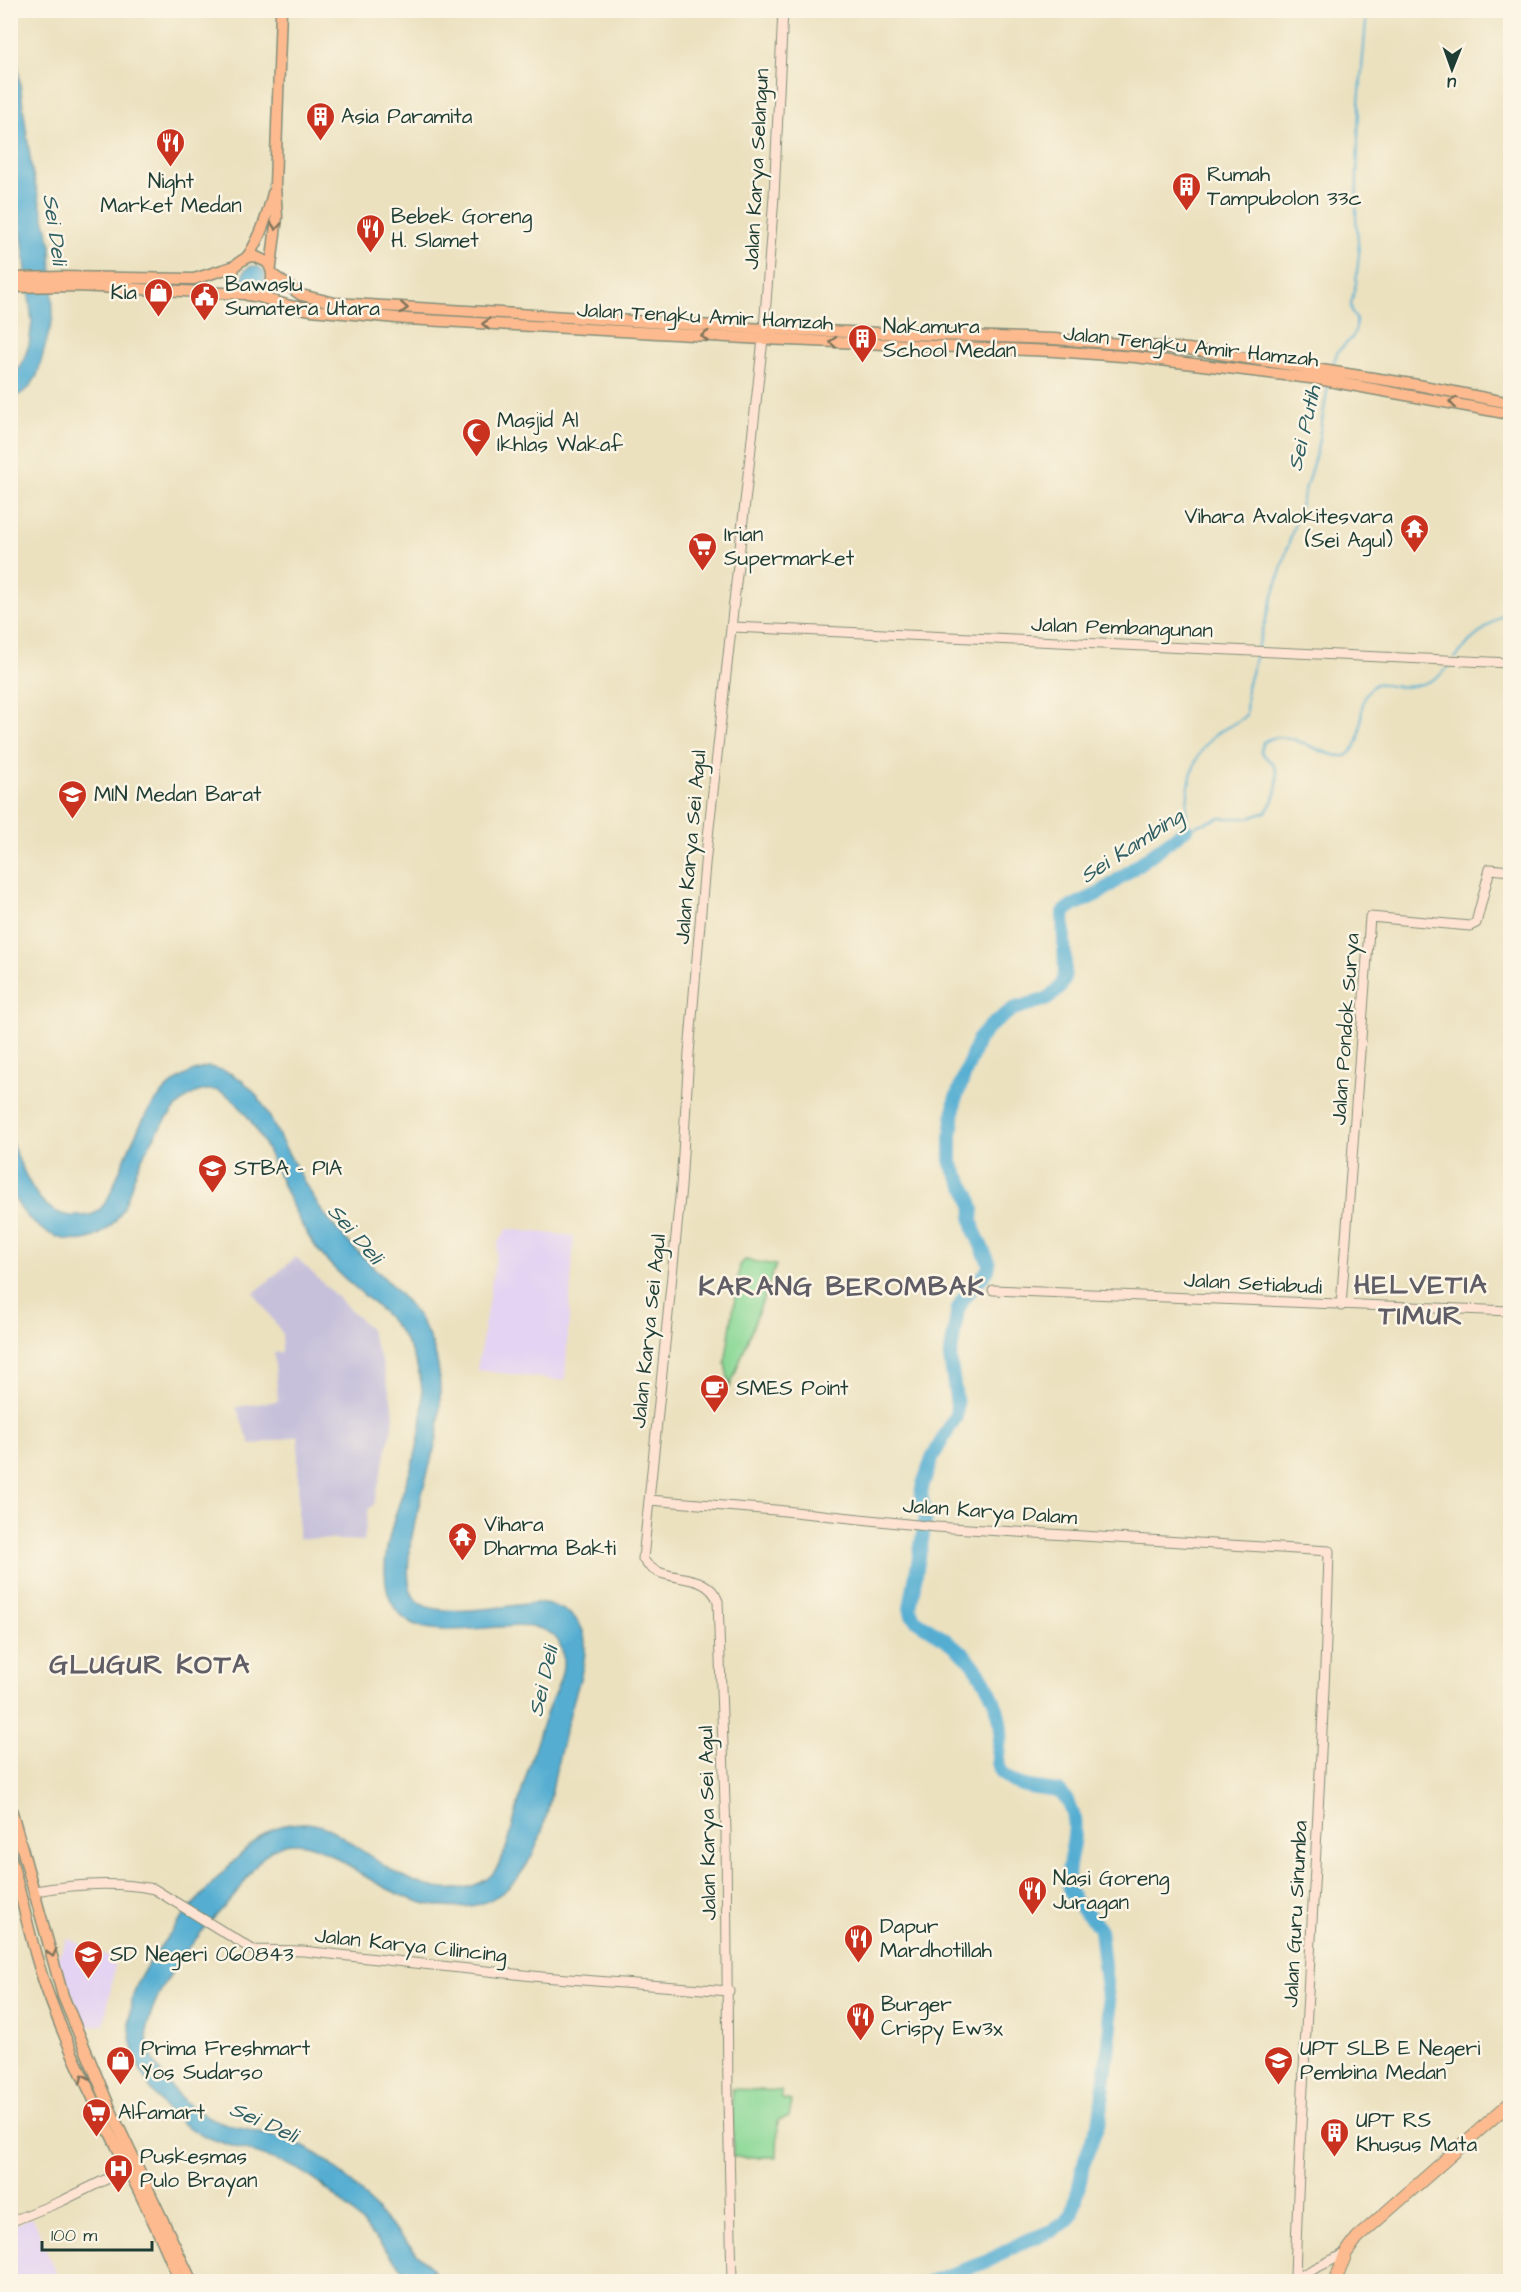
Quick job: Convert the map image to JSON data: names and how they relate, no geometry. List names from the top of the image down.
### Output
{
  "streets": {
    "main road": ["Jalan Tengku Amir Hamzah"],
    "street": [
      "Jalan Karya Selangun",
      "Jalan Pembangunan",
      "Jalan Karya Sei Agul",
      "Jalan Pondok Surya",
      "Jalan Setiabudi",
      "Jalan Karya Dalam",
      "Jalan Guru Sinumba",
      "Jalan Karya Cilincing"
    ]
  },
  "crossings": [
    ["Jalan Karya Selangun", "Jalan Tengku Amir Hamzah"],
    ["Jalan Karya Selangun", "Jalan Karya Sei Agul"],
    ["Jalan Tengku Amir Hamzah", "Jalan Karya Sei Agul"],
    ["Jalan Pembangunan", "Jalan Karya Sei Agul"],
    ["Jalan Karya Sei Agul", "Jalan Karya Dalam"],
    ["Jalan Karya Sei Agul", "Jalan Karya Cilincing"],
    ["Jalan Pondok Surya", "Jalan Setiabudi"],
    ["Jalan Karya Dalam", "Jalan Guru Sinumba"]
  ],
  "districts": ["HELVETIA TIMUR", "KARANG BEROMBAK", "GLUGUR KOTA"],
  "water": ["Sei Deli", "Sei Putih", "Sei Kambing"],
  "places": {
    "building": [
      "Asia Paramita",
      "Rumah Tampubolon 33c",
      "Nakamura School Medan",
      "UPT RS Khusus Mata"
    ],
    "restaurant": [
      "Night Market Medan",
      "Bebek Goreng H. Slamet",
      "Nasi Goreng Juragan",
      "Dapur Mardhotillah",
      "Burger Crispy Ew3x"
    ],
    "shop": ["Kia", "Prima Freshmart Yos Sudarso"],
    "public building": ["Bawaslu Sumatera Utara"],
    "mosque": ["Masjid Al Ikhlas Wakaf"],
    "temple": ["Vihara Avalokitesvara (Sei Agul)", "Vihara Dharma Bakti"],
    "supermarket": ["Irian Supermarket", "Alfamart"],
    "school or university": [
      "MIN Medan Barat",
      "STBA - PIA",
      "SD Negeri 060843",
      "UPT SLB E Negeri Pembina Medan"
    ],
    "cafe": ["SMES Point"],
    "hospital": ["Puskesmas Pulo Brayan"]
  },
  "scale_bar": "100 m",
  "north": "bottom"
}
